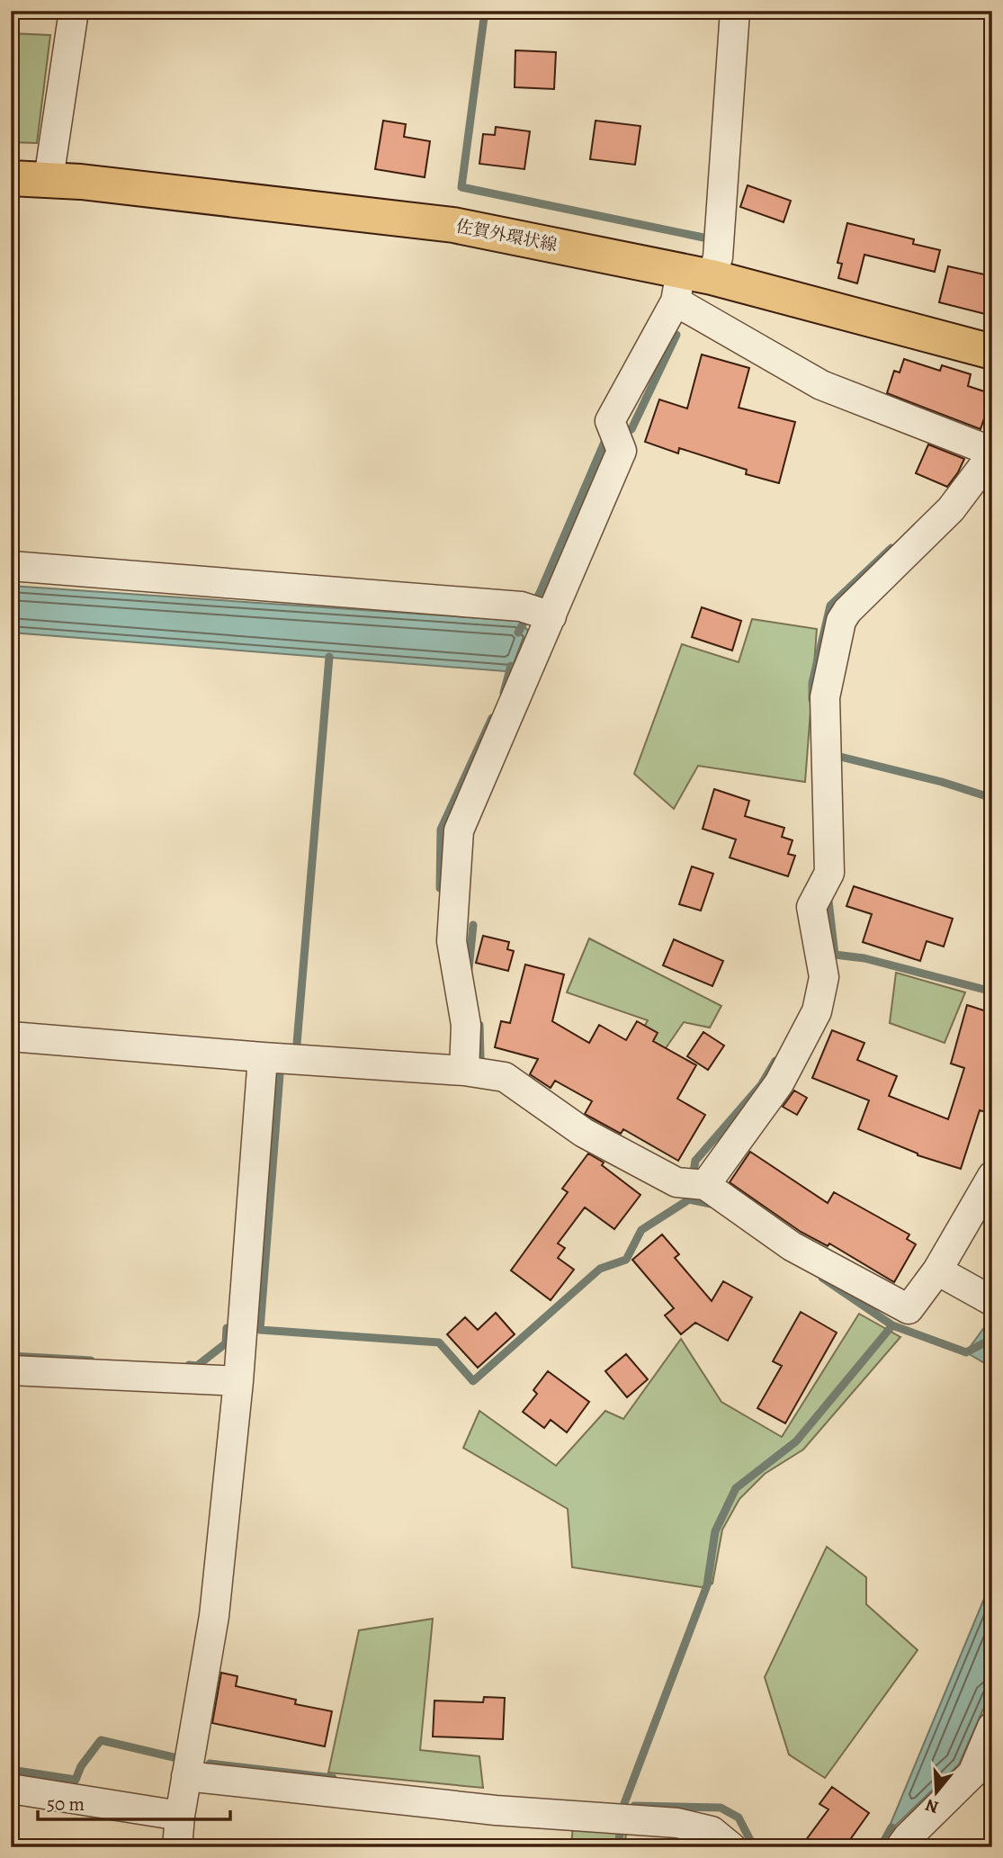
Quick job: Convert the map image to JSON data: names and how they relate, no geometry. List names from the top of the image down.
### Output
{
  "streets": {
    "main road": ["佐賀外環状線"]
  },
  "scale_bar": "50 m",
  "north": "bottom"
}
